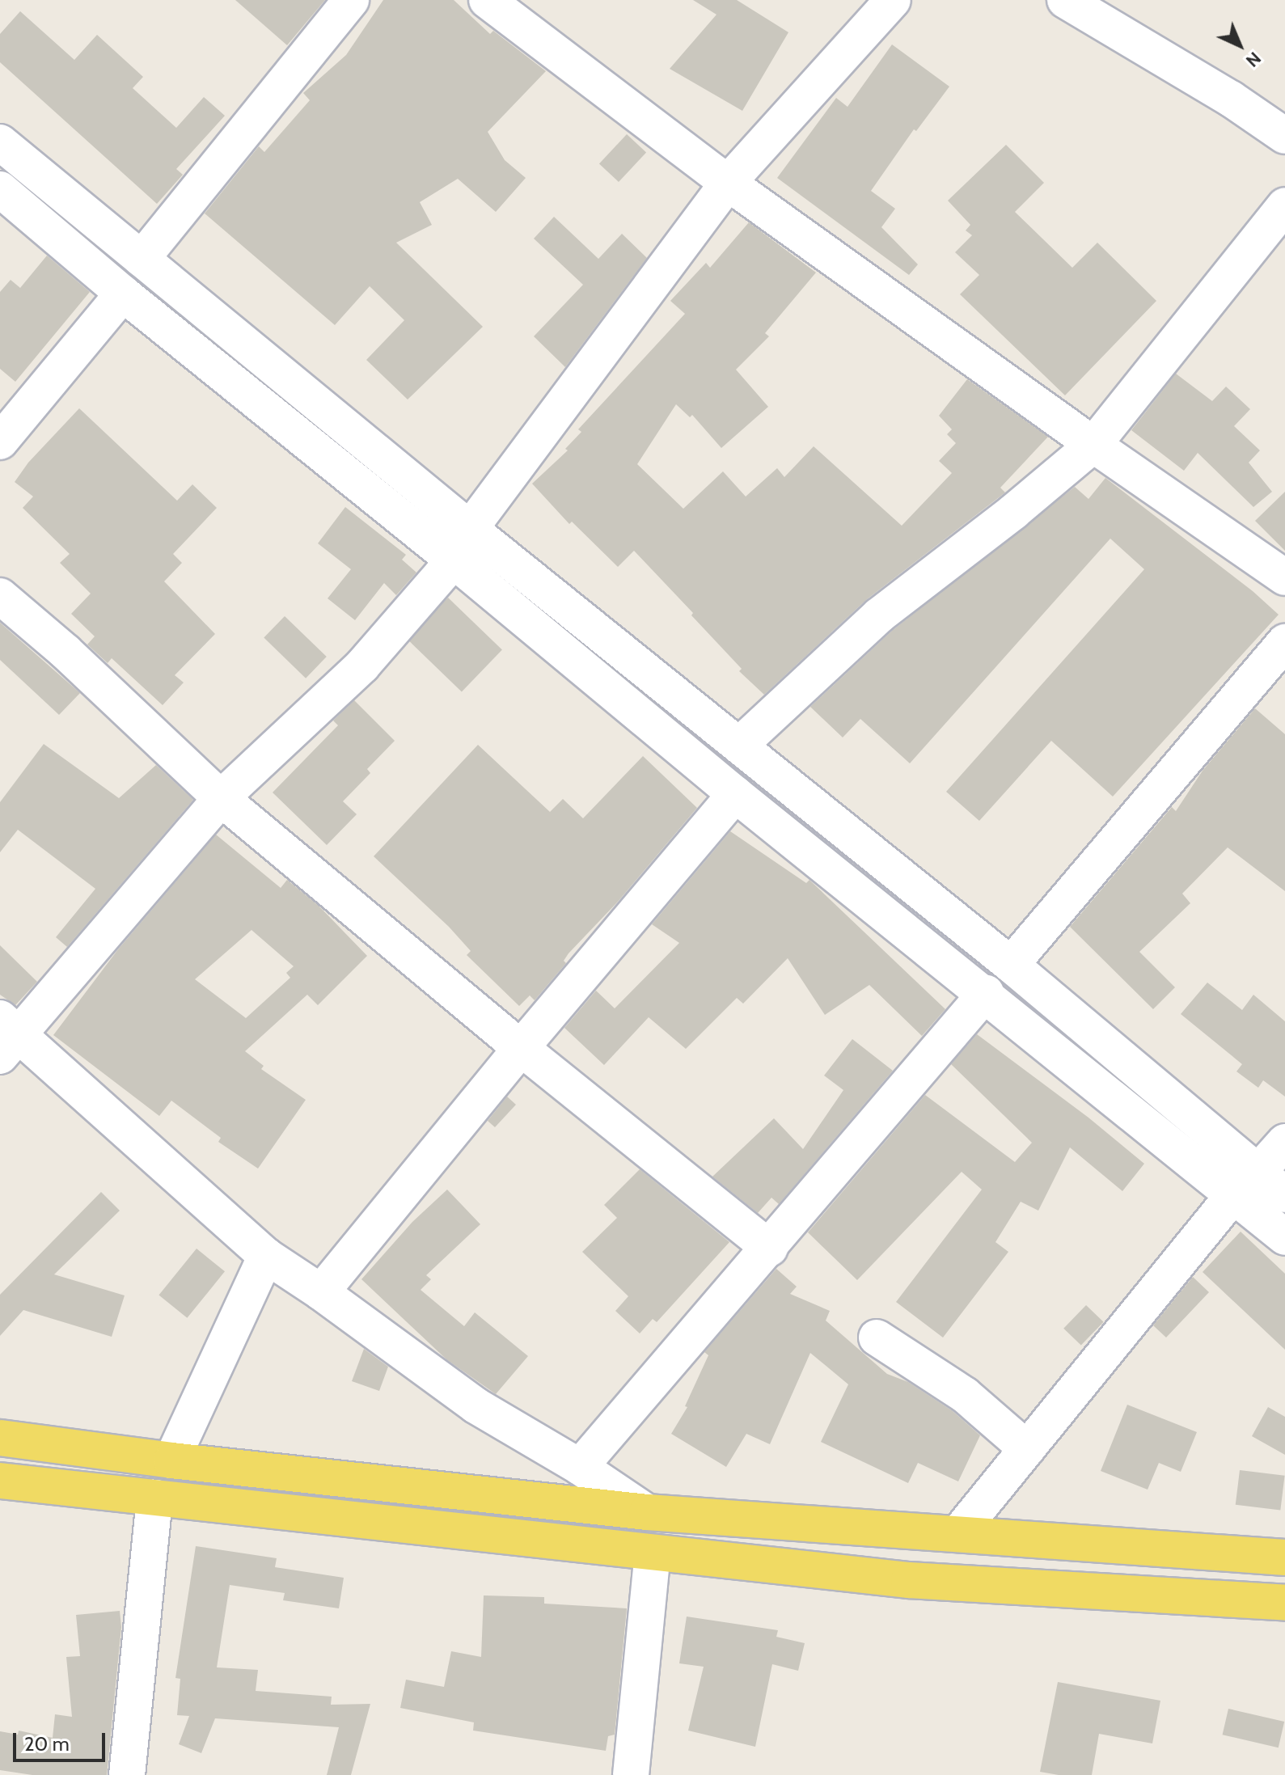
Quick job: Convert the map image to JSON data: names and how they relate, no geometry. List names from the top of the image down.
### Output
{
  "scale_bar": "20 m",
  "north": "bottom right"
}
